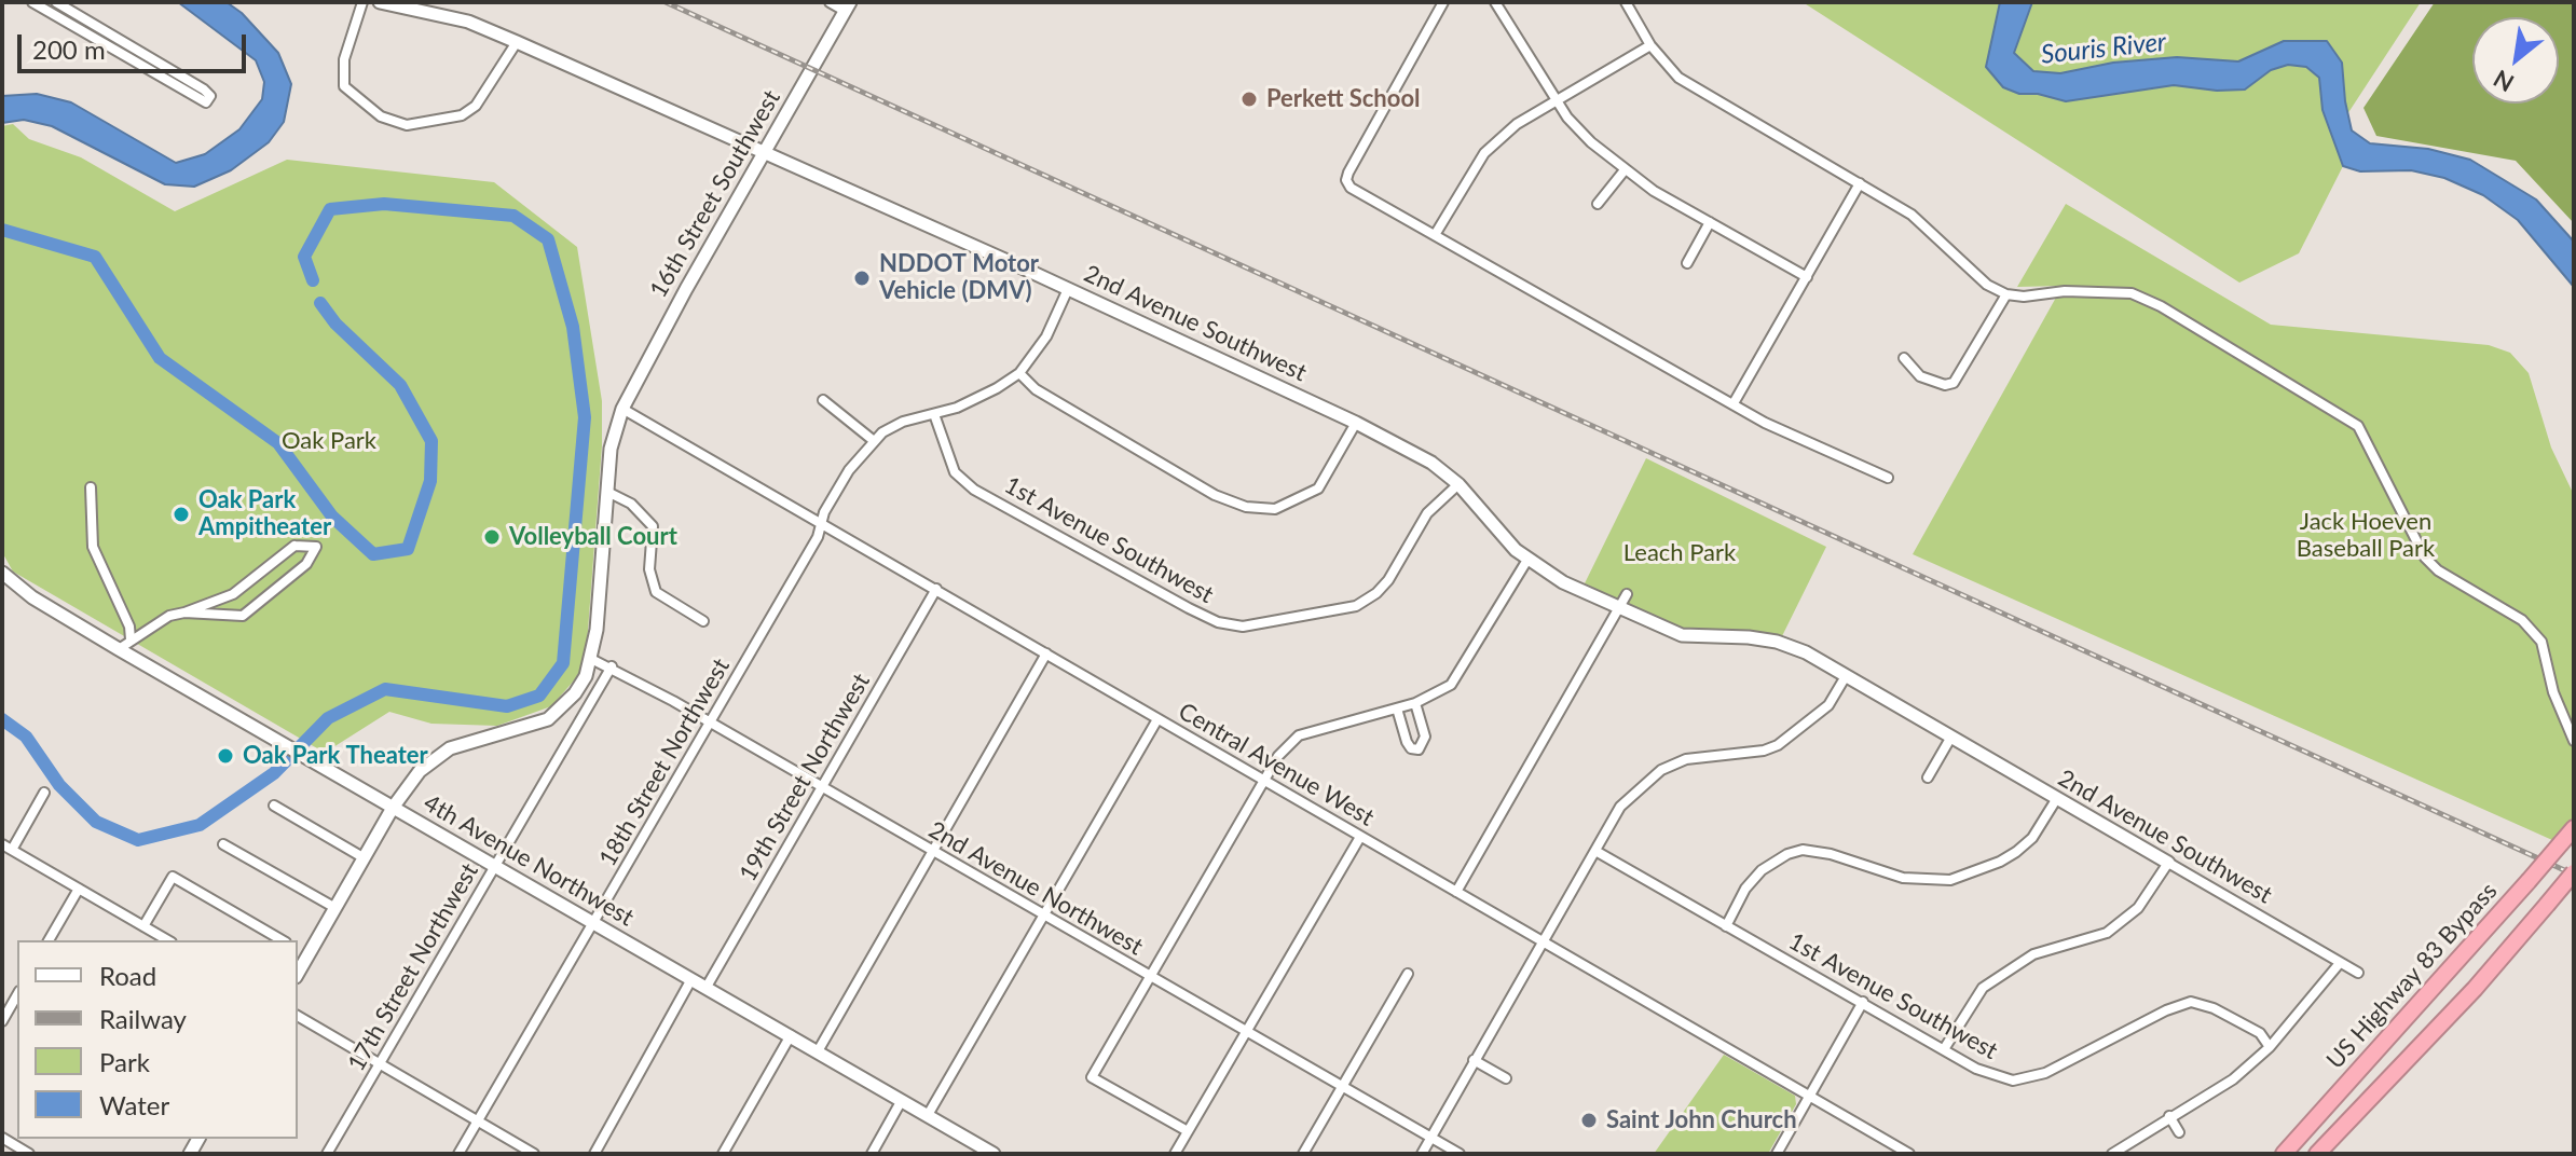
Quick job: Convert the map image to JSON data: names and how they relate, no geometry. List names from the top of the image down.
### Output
{
  "streets": {
    "highway": ["US Highway 83 Bypass"],
    "street": [
      "16th Street Southwest",
      "2nd Avenue Southwest",
      "1st Avenue Southwest",
      "18th Street Northwest",
      "Central Avenue West",
      "19th Street Northwest",
      "4th Avenue Northwest",
      "2nd Avenue Northwest",
      "17th Street Northwest"
    ]
  },
  "crossings": [
    ["16th Street Southwest", "2nd Avenue Southwest"],
    ["16th Street Southwest", "Central Avenue West"],
    ["16th Street Southwest", "2nd Avenue Northwest"],
    ["2nd Avenue Southwest", "1st Avenue Southwest"],
    ["18th Street Northwest", "Central Avenue West"],
    ["18th Street Northwest", "4th Avenue Northwest"],
    ["18th Street Northwest", "2nd Avenue Northwest"],
    ["Central Avenue West", "19th Street Northwest"],
    ["19th Street Northwest", "4th Avenue Northwest"],
    ["19th Street Northwest", "2nd Avenue Northwest"],
    ["4th Avenue Northwest", "17th Street Northwest"],
    ["2nd Avenue Northwest", "17th Street Northwest"]
  ],
  "water": ["Souris River"],
  "parks": ["Oak Park", "Jack Hoeven Baseball Park", "Leach Park"],
  "places": [
    "Perkett School",
    "NDDOT Motor Vehicle (DMV)",
    "Oak Park Ampitheater",
    "Volleyball Court",
    "Oak Park Theater",
    "Saint John Church"
  ],
  "legend": [
    "Road",
    "Railway",
    "Park",
    "Water"
  ],
  "scale_bar": "200 m",
  "north": "bottom left"
}
